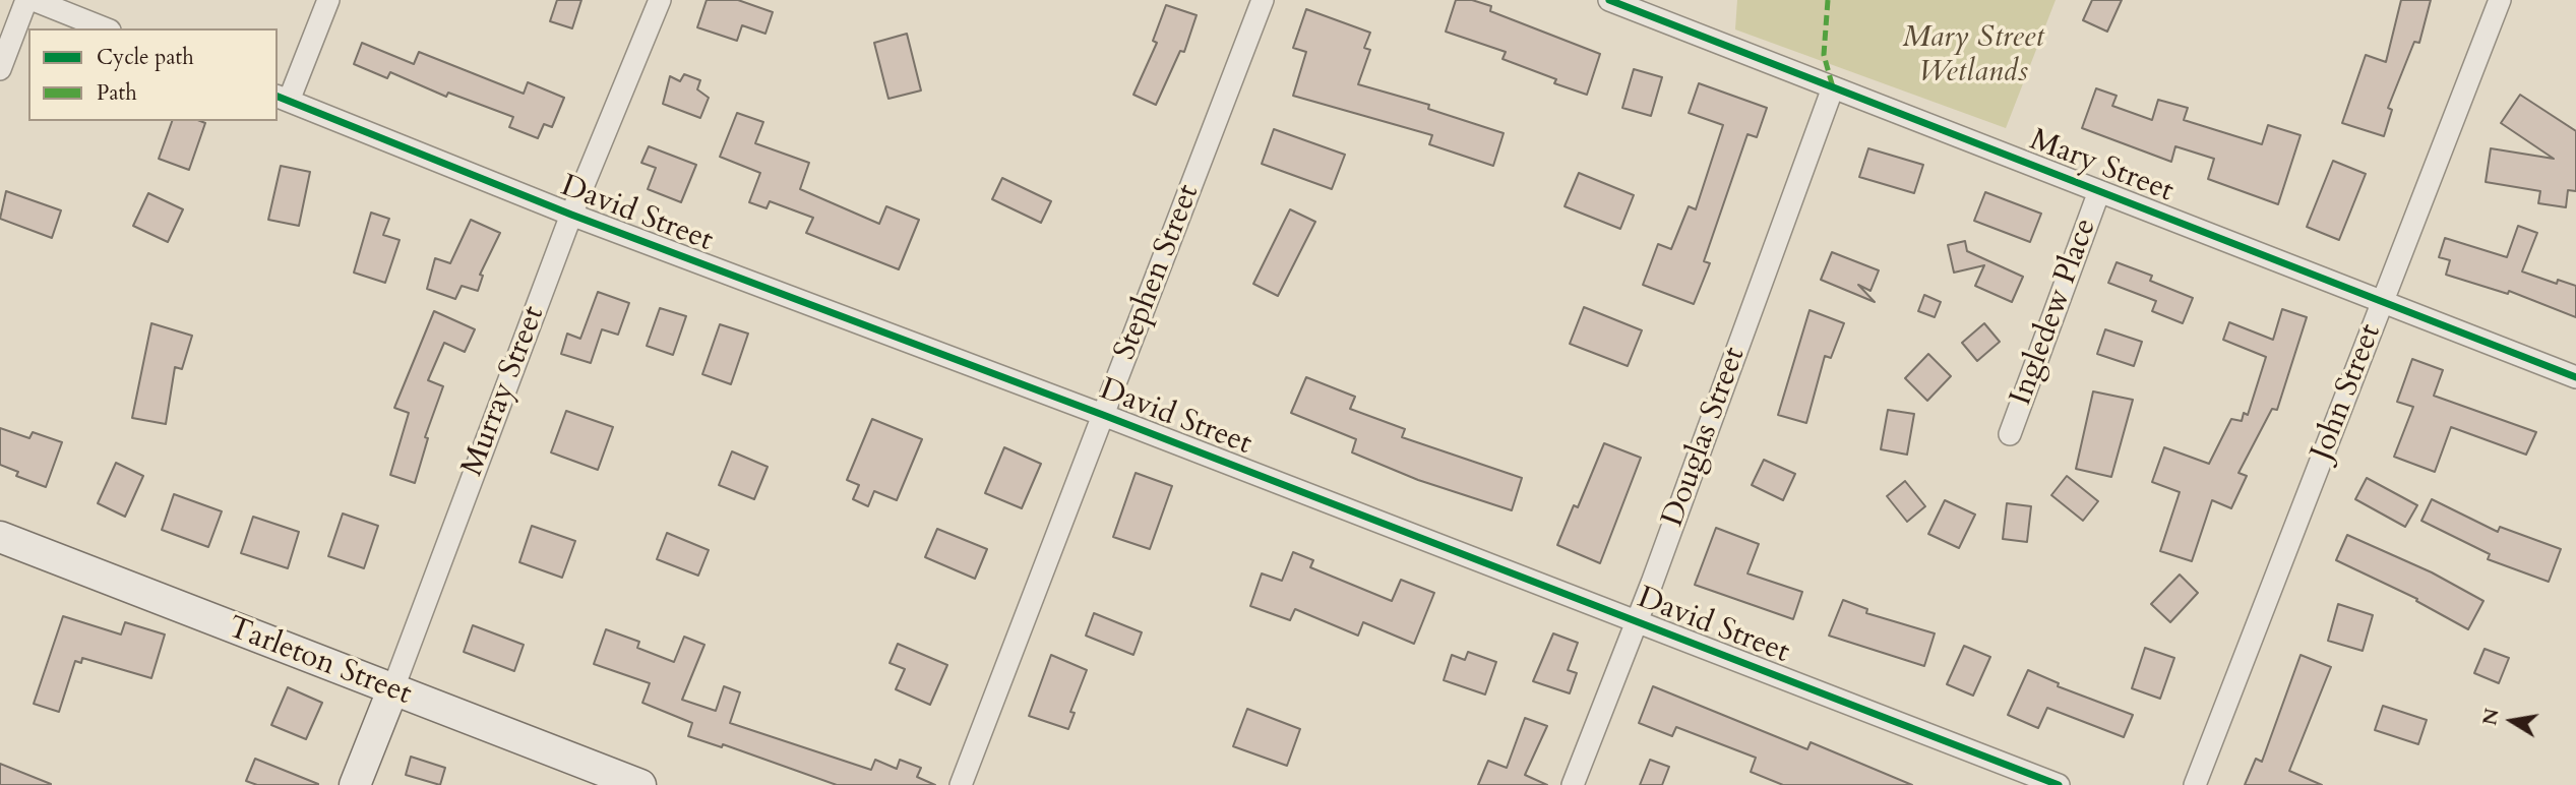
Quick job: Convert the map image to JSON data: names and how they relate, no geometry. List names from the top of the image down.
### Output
{
  "streets": {
    "main road": ["Murray Street", "Tarleton Street"],
    "street": [
      "Mary Street",
      "David Street",
      "Stephen Street",
      "Ingledew Place",
      "John Street",
      "Douglas Street"
    ]
  },
  "crossings": [
    ["Mary Street", "Ingledew Place"],
    ["Mary Street", "John Street"],
    ["Mary Street", "Douglas Street"],
    ["David Street", "Stephen Street"],
    ["David Street", "Murray Street"],
    ["David Street", "Douglas Street"],
    ["Murray Street", "Tarleton Street"]
  ],
  "parks": ["Mary Street Wetlands"],
  "legend": ["Cycle path", "Path"],
  "north": "left"
}
